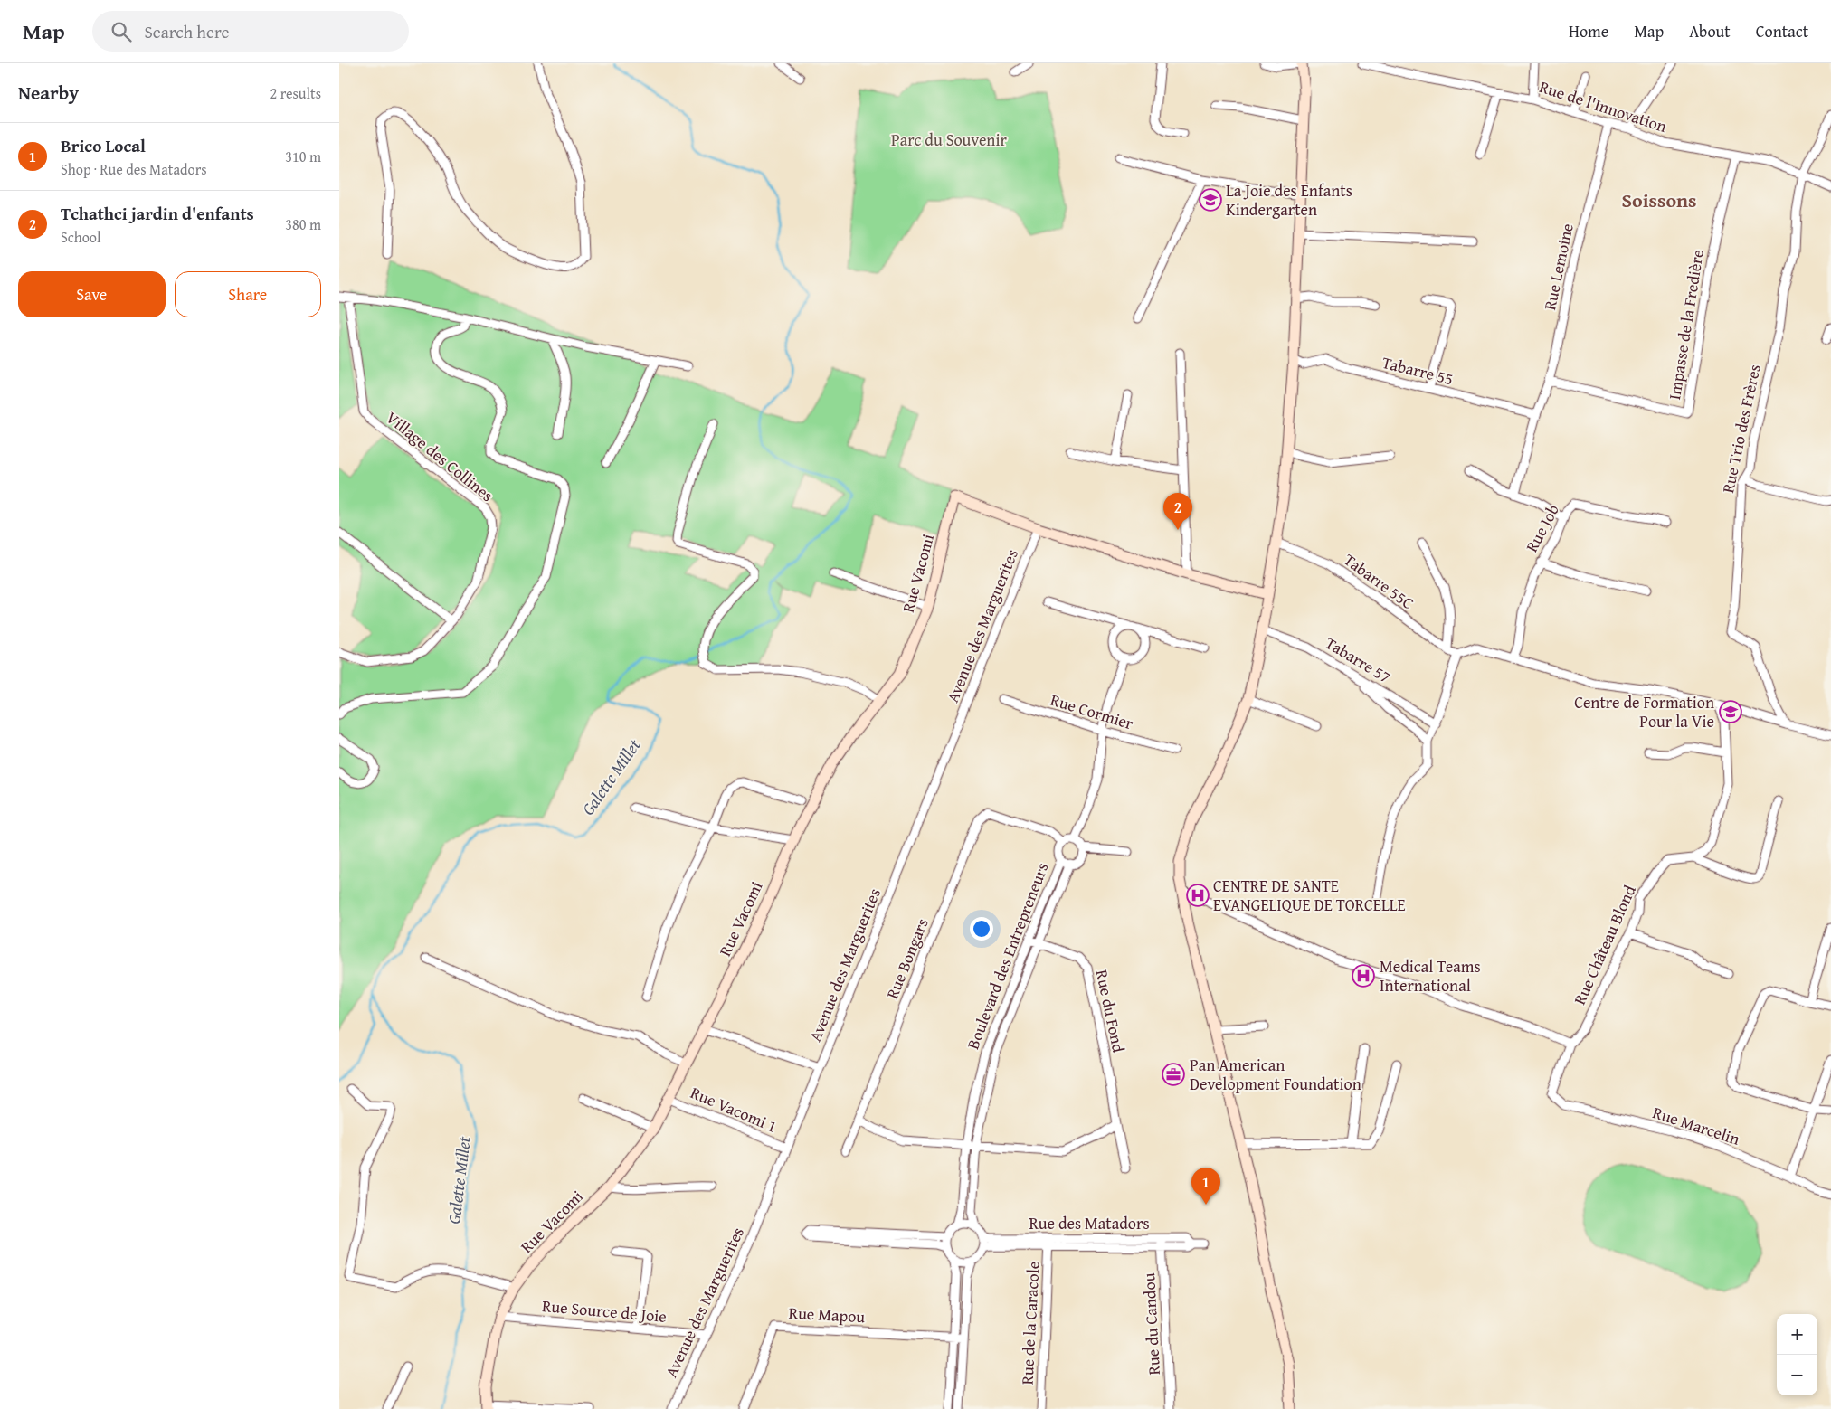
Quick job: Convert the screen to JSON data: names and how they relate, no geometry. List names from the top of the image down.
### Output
{
  "streets": {
    "main road": ["Rue Vacomi"],
    "street": [
      "Rue de l'Innovation",
      "Rue Lemoine",
      "Impasse de la Fredière",
      "Tabarre 55",
      "Rue Trio des Frères",
      "Village des Collines",
      "Rue Job",
      "Tabarre 55C",
      "Avenue des Marguerites",
      "Tabarre 57",
      "Rue Cormier",
      "Rue Château Blond",
      "Boulevard des Entrepreneurs",
      "Rue Bongars",
      "Rue du Fond",
      "Rue Vacomi 1",
      "Rue Marcelin",
      "Rue des Matadors",
      "Rue Source de Joie",
      "Rue Mapou",
      "Rue de la Caracole",
      "Rue du Candou"
    ]
  },
  "crossings": [
    ["Rue de l'Innovation", "Rue Lemoine"],
    ["Rue de l'Innovation", "Impasse de la Fredière"],
    ["Rue de l'Innovation", "Rue Trio des Frères"],
    ["Rue Lemoine", "Impasse de la Fredière"],
    ["Rue Lemoine", "Tabarre 55"],
    ["Rue Vacomi", "Avenue des Marguerites"],
    ["Rue Vacomi", "Rue Vacomi 1"],
    ["Rue Vacomi", "Rue Source de Joie"],
    ["Avenue des Marguerites", "Rue Vacomi 1"],
    ["Avenue des Marguerites", "Rue Source de Joie"],
    ["Rue Château Blond", "Rue Marcelin"],
    ["Boulevard des Entrepreneurs", "Rue Bongars"],
    ["Boulevard des Entrepreneurs", "Rue du Fond"],
    ["Boulevard des Entrepreneurs", "Rue des Matadors"],
    ["Rue des Matadors", "Rue de la Caracole"],
    ["Rue des Matadors", "Rue du Candou"]
  ],
  "districts": ["Soissons"],
  "water": ["Galette Millet"],
  "parks": ["Parc du Souvenir"],
  "places": {
    "school or university": ["La Joie des Enfants Kindergarten", "Centre de Formation Pour la Vie"],
    "hospital": ["CENTRE DE SANTE EVANGELIQUE DE TORCELLE", "Medical Teams International"],
    "office": ["Pan American Development Foundation"]
  },
  "page": {
    "header": "Map",
    "search": "Search here",
    "nav": [
      "Home",
      "Map",
      "About",
      "Contact"
    ],
    "heading": ["Nearby", "2 results"],
    "list": [
      {
        "mark": "1",
        "name": "Brico Local",
        "note": "Shop · Rue des Matadors",
        "value": "310 m"
      },
      {
        "mark": "2",
        "name": "Tchathci jardin d'enfants",
        "note": "School",
        "value": "380 m"
      }
    ],
    "buttons": ["Save", "Share"],
    "pins": ["2", "1"],
    "map_buttons": ["+", "−"]
  }
}
